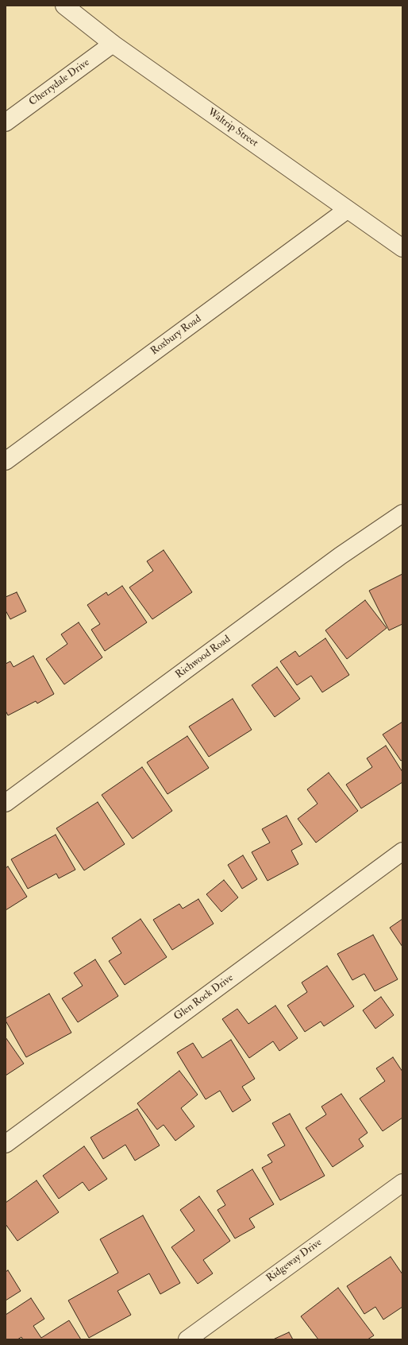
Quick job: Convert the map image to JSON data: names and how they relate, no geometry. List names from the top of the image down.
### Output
{
  "streets": {
    "street": [
      "Cherrydale Drive",
      "Waltrip Street",
      "Roxbury Road",
      "Richwood Road",
      "Glen Rock Drive",
      "Ridgeway Drive"
    ]
  },
  "crossings": [
    ["Cherrydale Drive", "Waltrip Street"],
    ["Waltrip Street", "Roxbury Road"]
  ]
}
